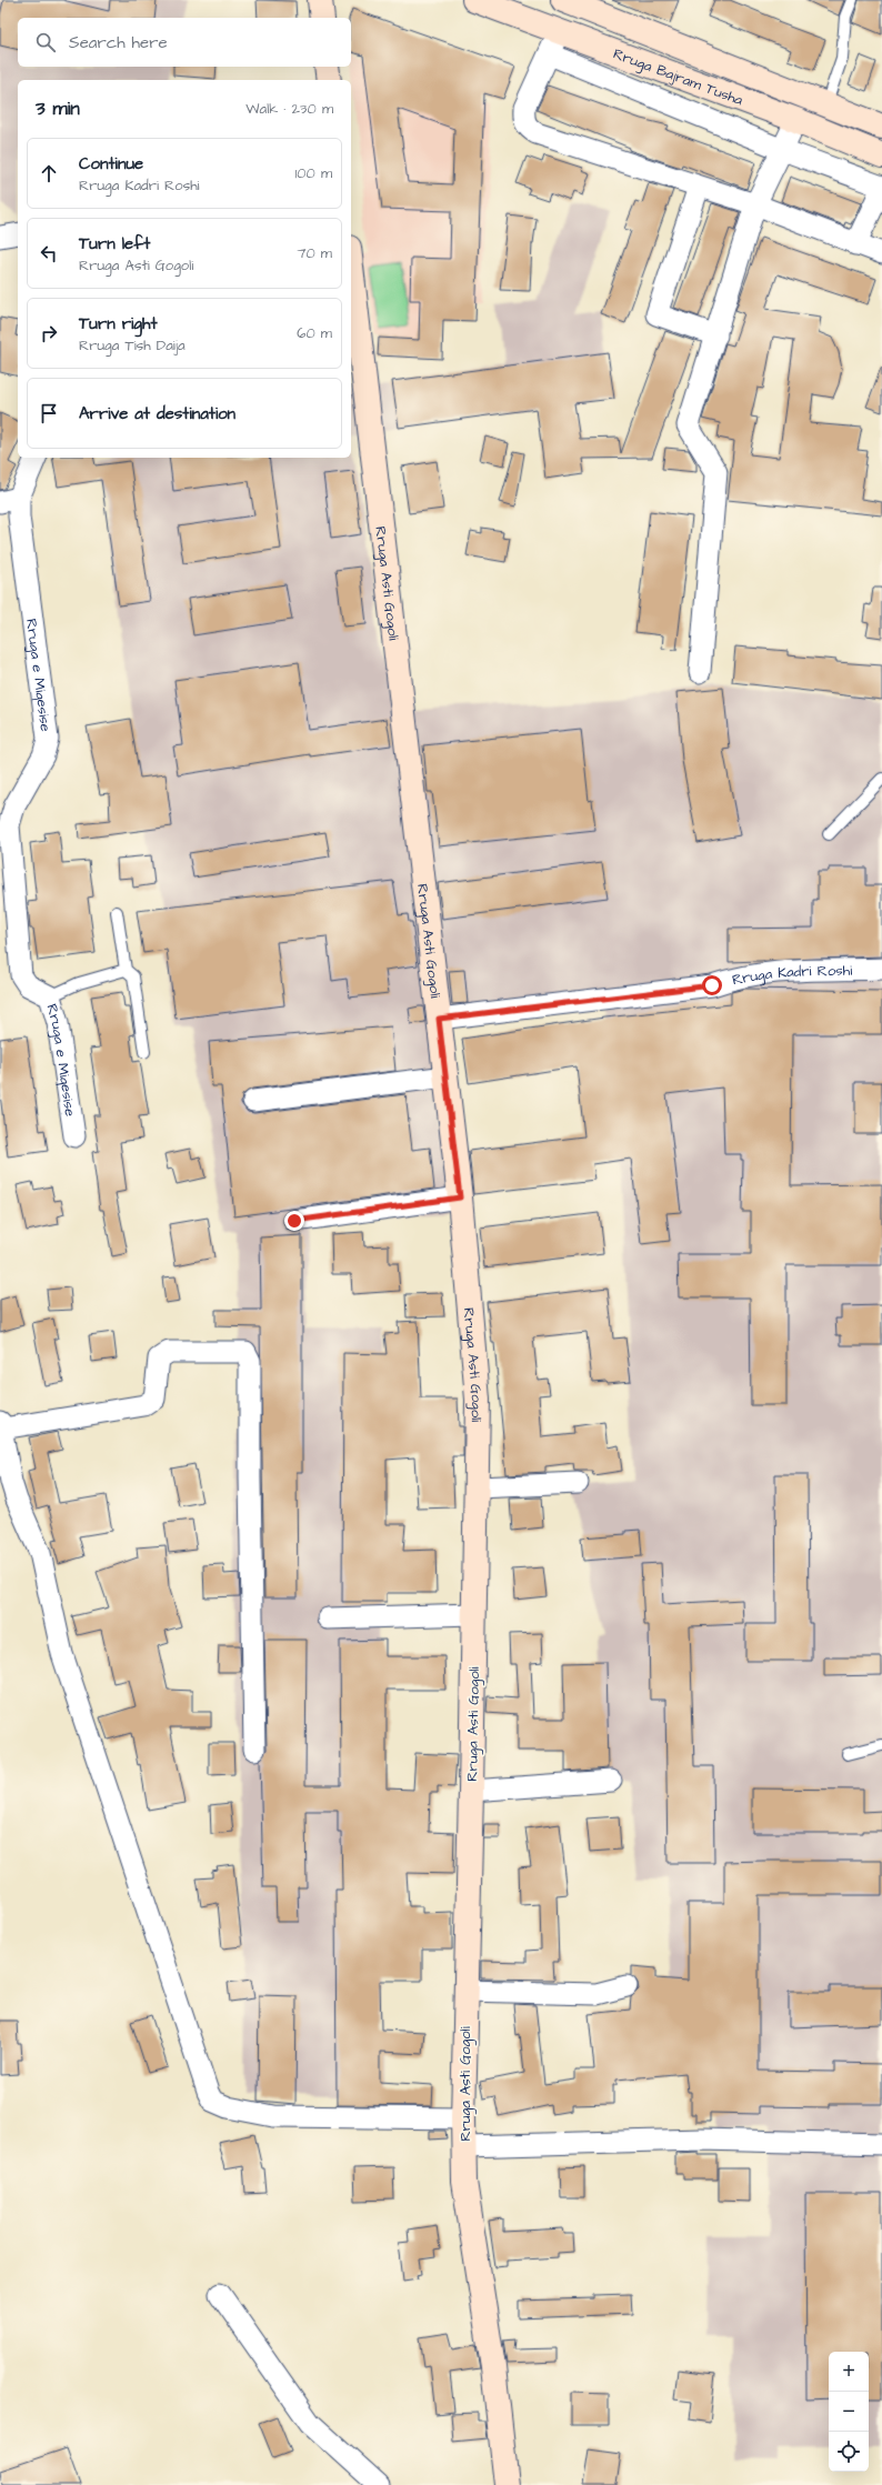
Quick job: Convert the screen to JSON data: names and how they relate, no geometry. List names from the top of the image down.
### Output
{
  "streets": {
    "street": [
      "Rruga Bajram Tusha",
      "Rruga Asti Gogoli",
      "Rruga e Miqesise",
      "Rruga Kadri Roshi"
    ]
  },
  "crossings": [
    ["Rruga Asti Gogoli", "Rruga Kadri Roshi"]
  ],
  "page": {
    "search": "Search here",
    "heading": ["3 min", "Walk · 230 m"],
    "list": [
      ["Continue", "Rruga Kadri Roshi", "100 m"],
      ["Turn left", "Rruga Asti Gogoli", "70 m"],
      ["Turn right", "Rruga Tish Daija", "60 m"],
      "Arrive at destination"
    ],
    "map_buttons": ["+", "−"]
  }
}
